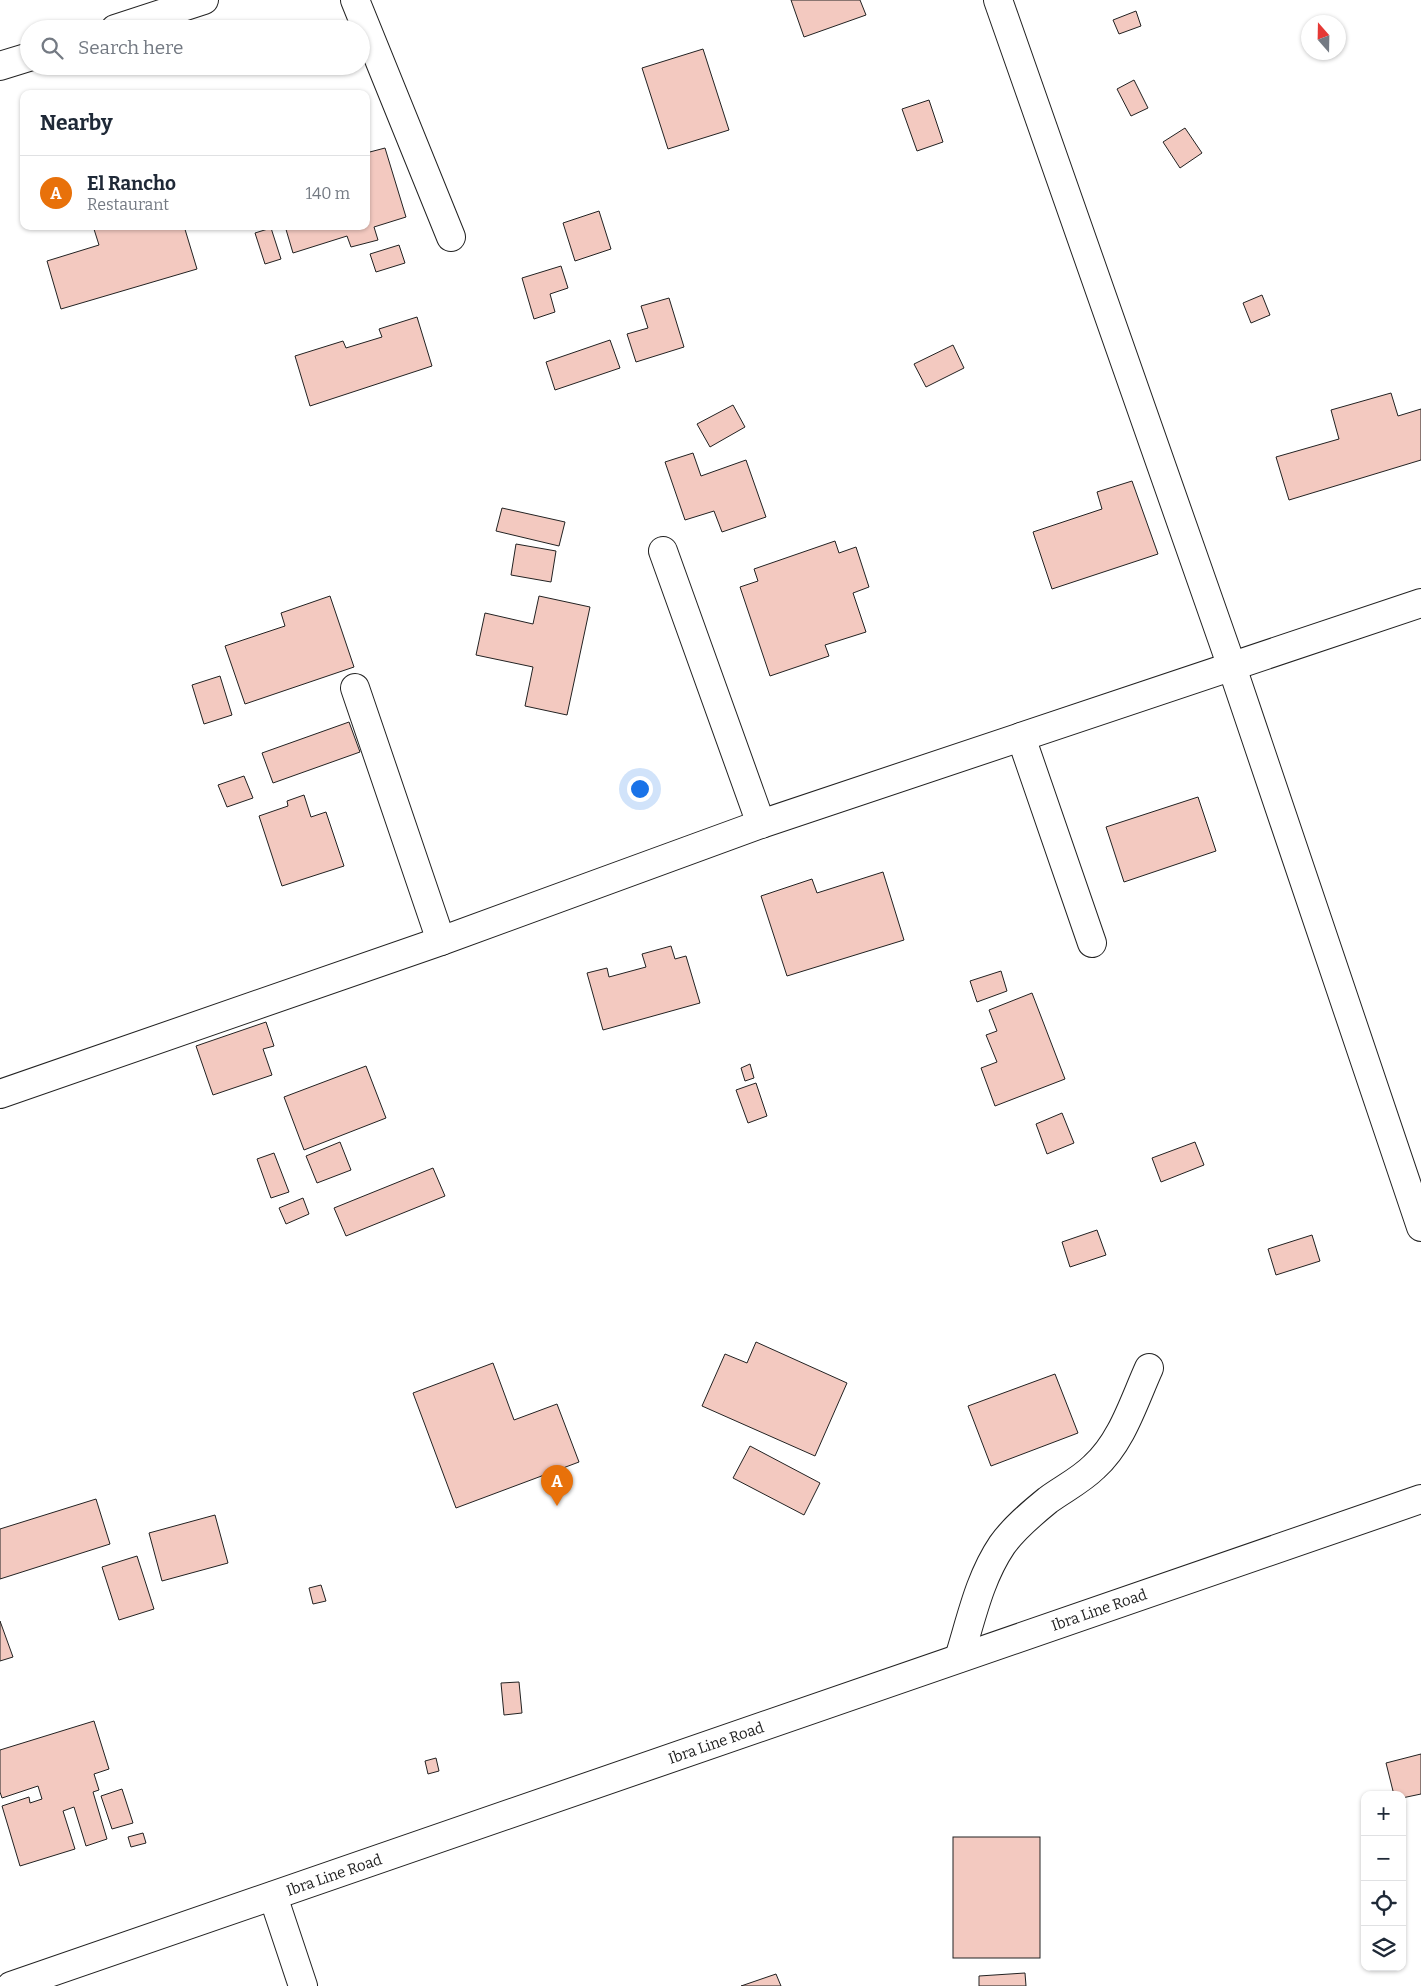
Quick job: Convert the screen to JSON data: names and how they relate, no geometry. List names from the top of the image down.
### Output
{
  "streets": {
    "street": ["Ibra Line Road"]
  },
  "north": "top",
  "page": {
    "search": "Search here",
    "heading": "Nearby",
    "list": [
      {
        "mark": "A",
        "name": "El Rancho",
        "note": "Restaurant",
        "value": "140 m"
      }
    ],
    "pins": "A",
    "map_buttons": ["+", "−"]
  }
}
